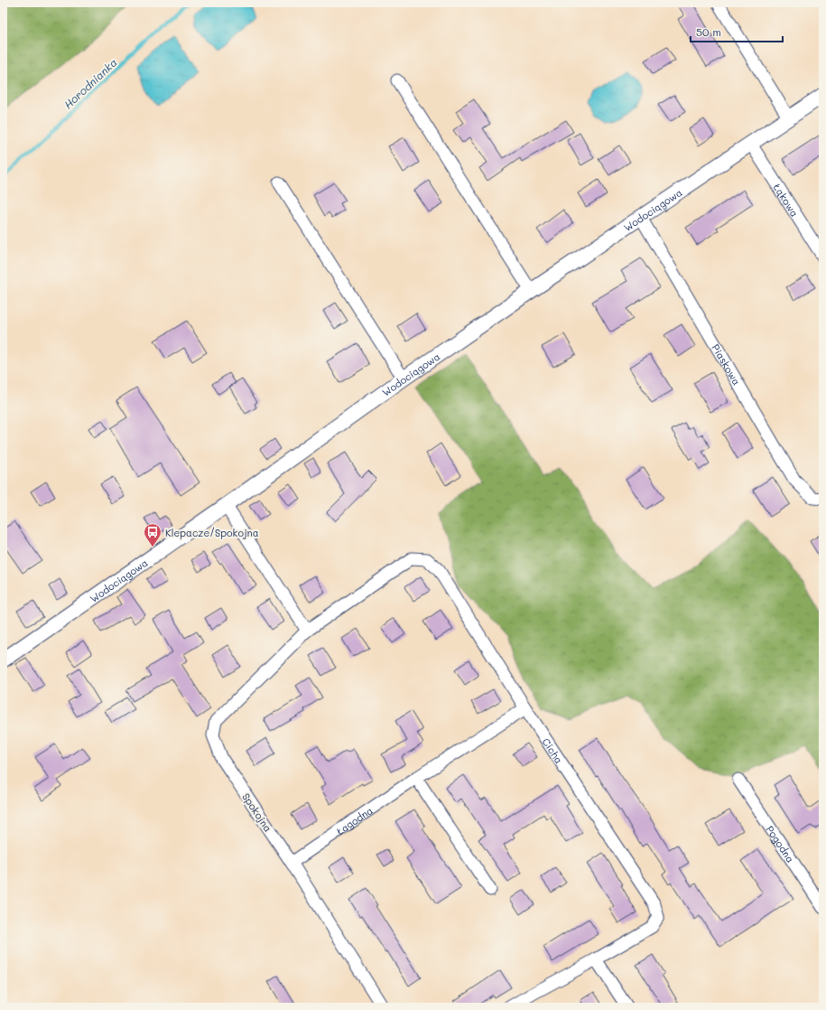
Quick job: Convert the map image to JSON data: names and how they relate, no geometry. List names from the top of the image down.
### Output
{
  "streets": {
    "street": [
      "Łąkowa",
      "Wodociągowa",
      "Piaskowa",
      "Cicha",
      "Spokojna",
      "Łagodna",
      "Pogodna"
    ]
  },
  "crossings": [
    ["Łąkowa", "Wodociągowa"],
    ["Wodociągowa", "Piaskowa"],
    ["Cicha", "Spokojna"],
    ["Cicha", "Łagodna"],
    ["Spokojna", "Łagodna"]
  ],
  "water": ["Horodnianka"],
  "places": {
    "bus stop": ["Klepacze/Spokojna"]
  },
  "scale_bar": "50 m"
}
